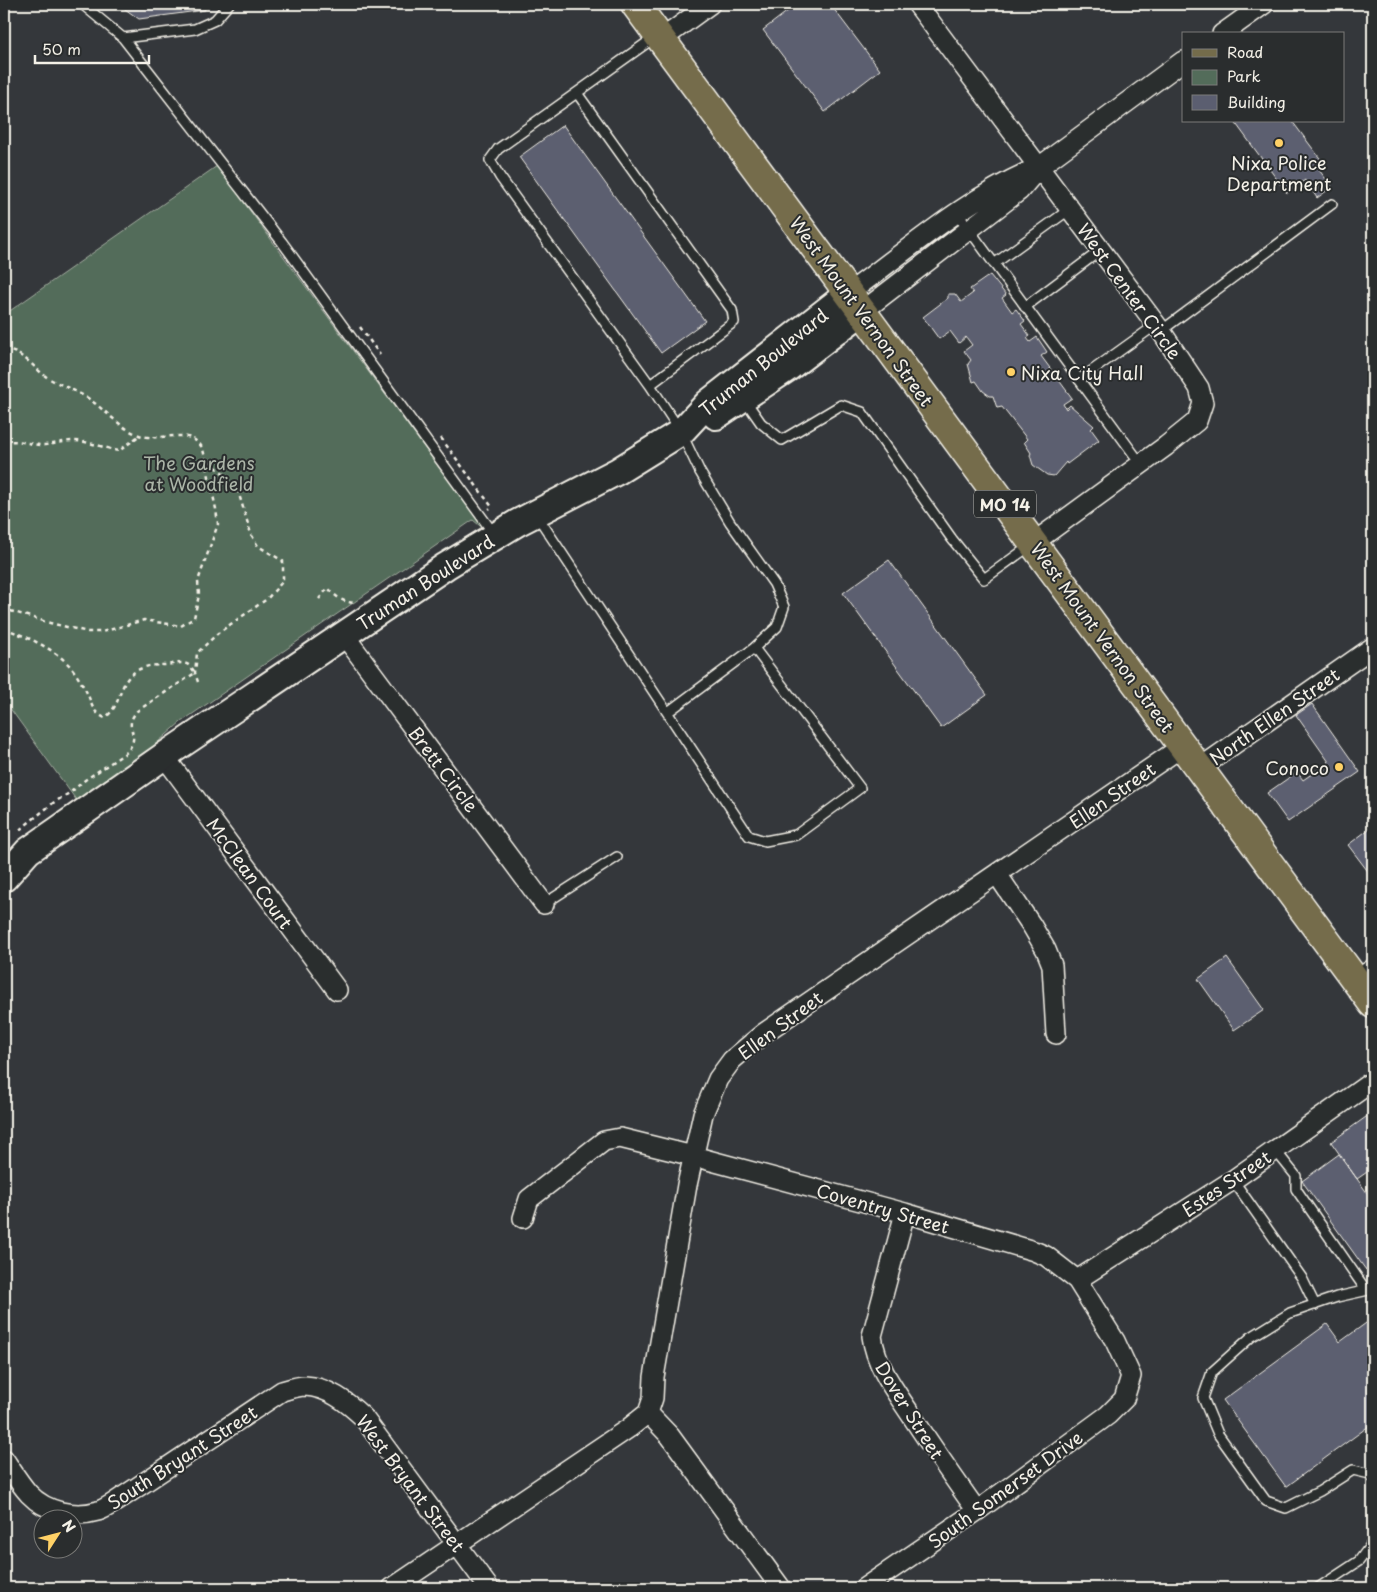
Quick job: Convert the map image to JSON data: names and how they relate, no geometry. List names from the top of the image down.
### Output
{
  "streets": {
    "main road": ["West Mount Vernon Street", "MO 14"],
    "street": [
      "West Center Circle",
      "Truman Boulevard",
      "North Ellen Street",
      "Brett Circle",
      "Ellen Street",
      "McClean Court",
      "Estes Street",
      "Coventry Street",
      "Dover Street",
      "South Bryant Street",
      "West Bryant Street",
      "South Somerset Drive"
    ]
  },
  "crossings": [
    ["West Center Circle", "West Mount Vernon Street"],
    ["West Mount Vernon Street", "Truman Boulevard"],
    ["West Mount Vernon Street", "North Ellen Street"],
    ["West Mount Vernon Street", "Ellen Street"],
    ["Truman Boulevard", "Brett Circle"],
    ["Truman Boulevard", "McClean Court"],
    ["Ellen Street", "Coventry Street"],
    ["Estes Street", "Coventry Street"],
    ["Coventry Street", "Dover Street"],
    ["Coventry Street", "South Somerset Drive"],
    ["Dover Street", "South Somerset Drive"],
    ["South Bryant Street", "West Bryant Street"]
  ],
  "parks": ["The Gardens at Woodfield"],
  "places": ["Nixa Police Department", "Nixa City Hall", "Conoco"],
  "legend": ["Road", "Park", "Building"],
  "scale_bar": "50 m",
  "north": "top right"
}
